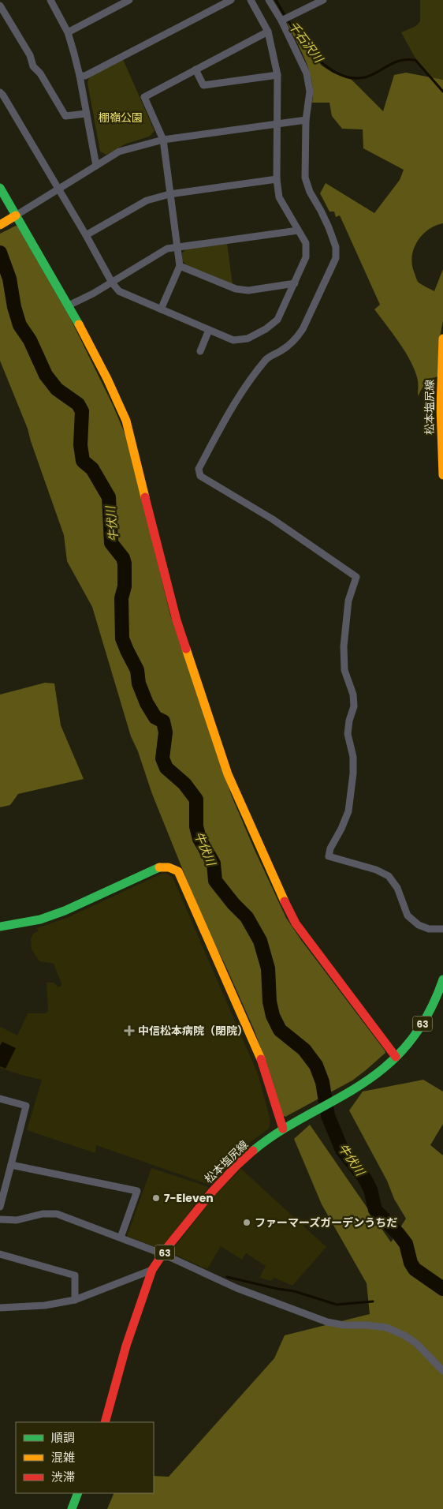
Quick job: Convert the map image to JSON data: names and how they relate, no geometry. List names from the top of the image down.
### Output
{
  "streets": {
    "street": ["松本塩尻線", "63"]
  },
  "water": ["千石沢川", "牛伏川"],
  "parks": ["棚嶺公園"],
  "places": {
    "health": ["中信松本病院（閉院）"],
    "other": ["7-Eleven", "ファーマーズガーデンうちだ"]
  },
  "legend": ["順調", "混雑", "渋滞"]
}
